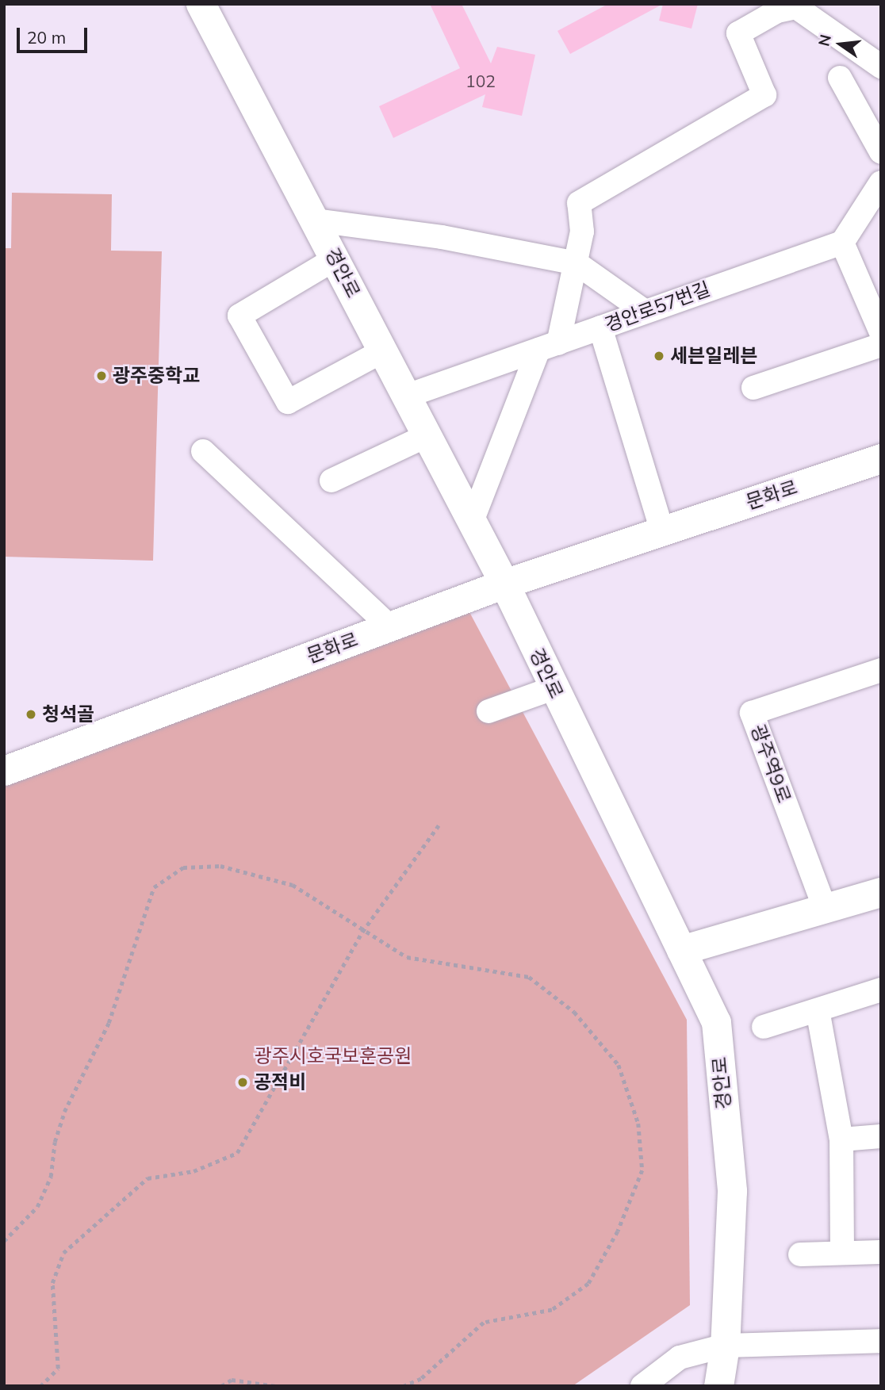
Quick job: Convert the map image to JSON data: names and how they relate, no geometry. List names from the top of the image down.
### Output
{
  "streets": {
    "street": [
      "경안로",
      "경안로57번길",
      "문화로",
      "광주역9로"
    ]
  },
  "crossings": [
    ["경안로", "경안로57번길"],
    ["경안로", "문화로"]
  ],
  "parks": ["광주시호국보훈공원"],
  "places": [
    "세븐일레븐",
    "광주중학교",
    "청석골",
    "공적비"
  ],
  "house_numbers": ["102"],
  "scale_bar": "20 m",
  "north": "left"
}
